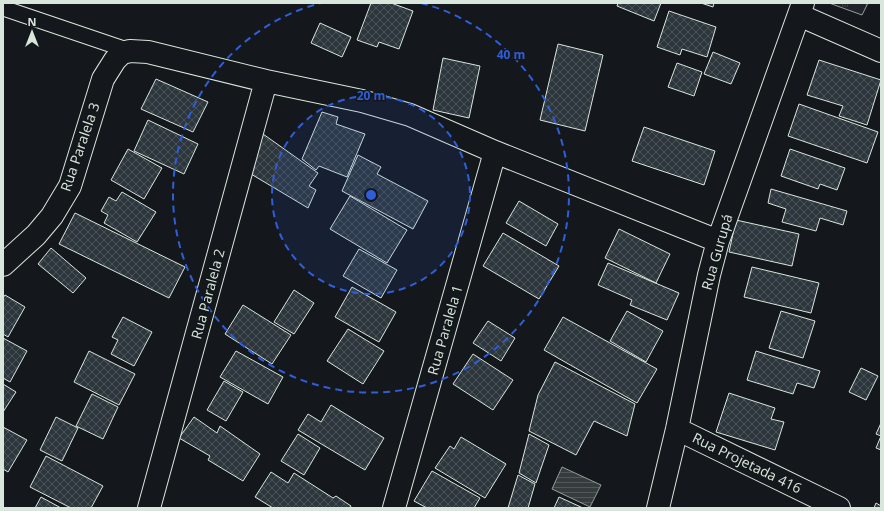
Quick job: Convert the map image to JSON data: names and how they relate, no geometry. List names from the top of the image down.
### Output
{
  "streets": {
    "street": [
      "Rua Paralela 3",
      "Rua Gurupá",
      "Rua Paralela 2",
      "Rua Paralela 1",
      "Rua Projetada 416"
    ]
  },
  "crossings": [
    ["Rua Gurupá", "Rua Projetada 416"]
  ],
  "north": "top",
  "rings": ["40 m", "20 m"]
}
